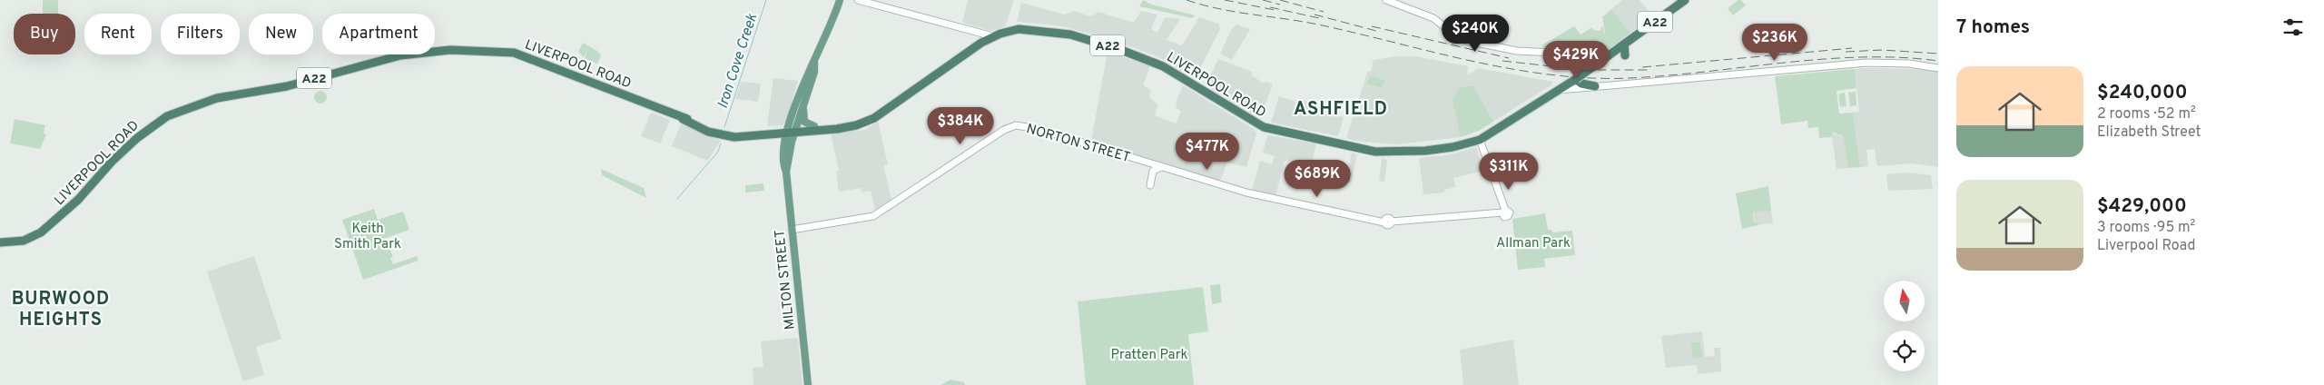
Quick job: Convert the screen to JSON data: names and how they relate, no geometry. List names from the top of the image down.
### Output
{
  "streets": {
    "highway": ["A22", "LIVERPOOL ROAD"],
    "main road": ["NORTON STREET", "MILTON STREET"]
  },
  "crossings": [
    ["LIVERPOOL ROAD", "NORTON STREET"],
    ["LIVERPOOL ROAD", "MILTON STREET"],
    ["NORTON STREET", "MILTON STREET"]
  ],
  "districts": ["ASHFIELD", "BURWOOD HEIGHTS"],
  "water": ["Iron Cove Creek"],
  "parks": ["Keith Smith Park", "Allman Park", "Pratten Park"],
  "north": "top",
  "page": {
    "heading": "7 homes",
    "chip": [
      "Buy",
      "Rent",
      "Filters",
      "New",
      "Apartment"
    ],
    "price": [
      "$240K",
      "$236K",
      "$429K",
      "$384K",
      "$477K",
      "$311K",
      "$689K"
    ],
    "list": [
      {
        "name": "$240,000",
        "note": "2 rooms · 52 m² · Elizabeth Street"
      },
      {
        "name": "$429,000",
        "note": "3 rooms · 95 m² · Liverpool Road"
      }
    ]
  }
}
